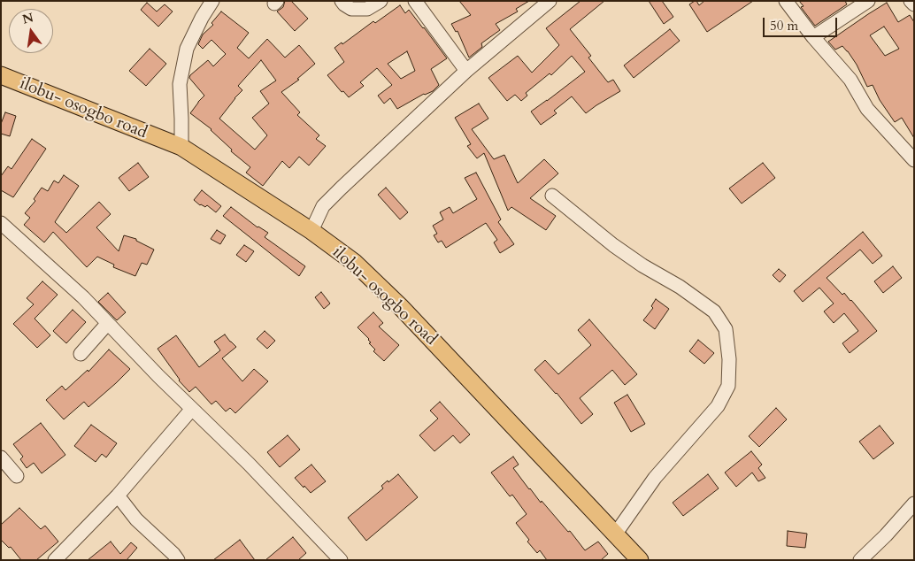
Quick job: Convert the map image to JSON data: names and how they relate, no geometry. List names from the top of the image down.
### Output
{
  "streets": {
    "main road": ["ilobu- osogbo road"]
  },
  "scale_bar": "50 m",
  "north": "top"
}
